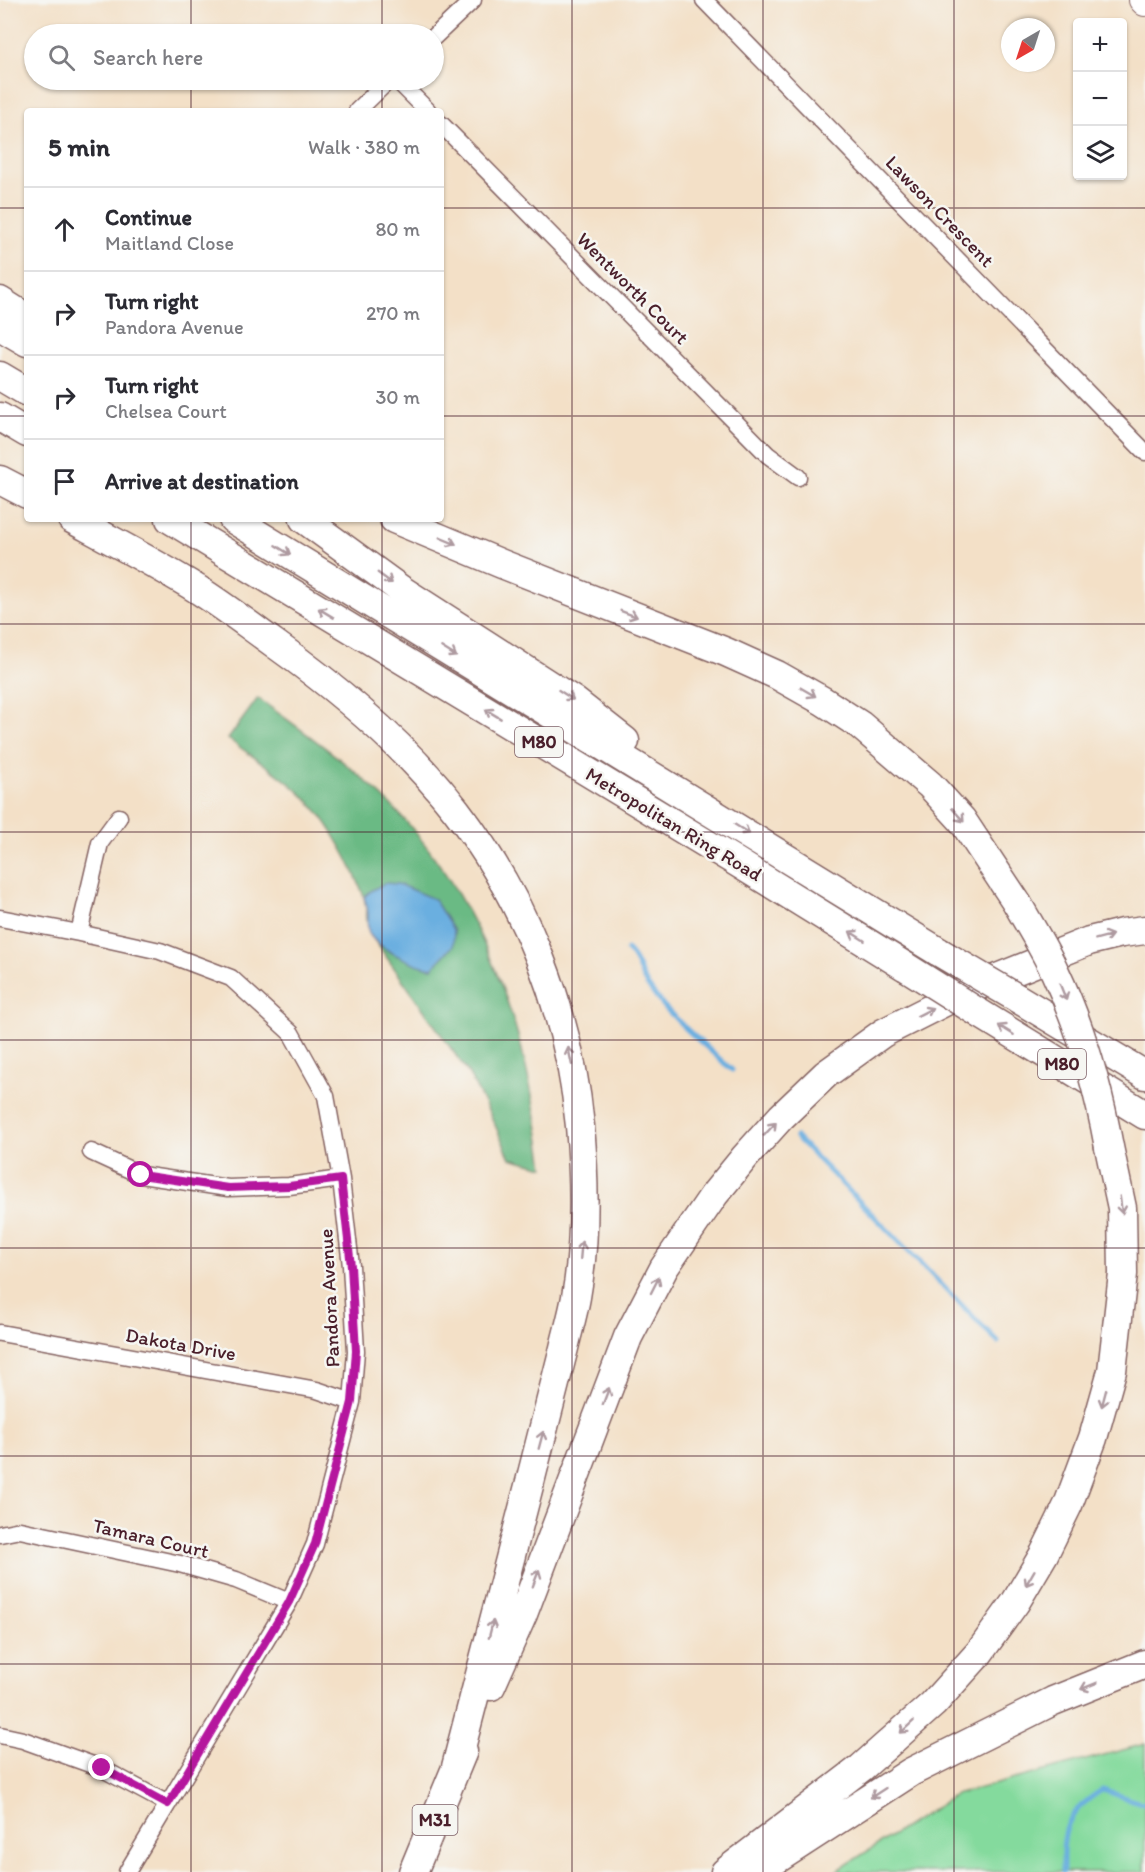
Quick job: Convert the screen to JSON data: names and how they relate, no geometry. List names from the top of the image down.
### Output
{
  "streets": {
    "highway": ["M80", "Metropolitan Ring Road", "M31"],
    "street": [
      "Lawson Crescent",
      "Wentworth Court",
      "Pandora Avenue",
      "Dakota Drive",
      "Tamara Court"
    ]
  },
  "crossings": [
    ["Pandora Avenue", "Dakota Drive"],
    ["Pandora Avenue", "Tamara Court"]
  ],
  "north": "bottom left",
  "page": {
    "map_buttons": ["+", "−"],
    "search": "Search here",
    "heading": ["5 min", "Walk · 380 m"],
    "list": [
      ["Continue", "Maitland Close", "80 m"],
      ["Turn right", "Pandora Avenue", "270 m"],
      ["Turn right", "Chelsea Court", "30 m"],
      "Arrive at destination"
    ]
  }
}
